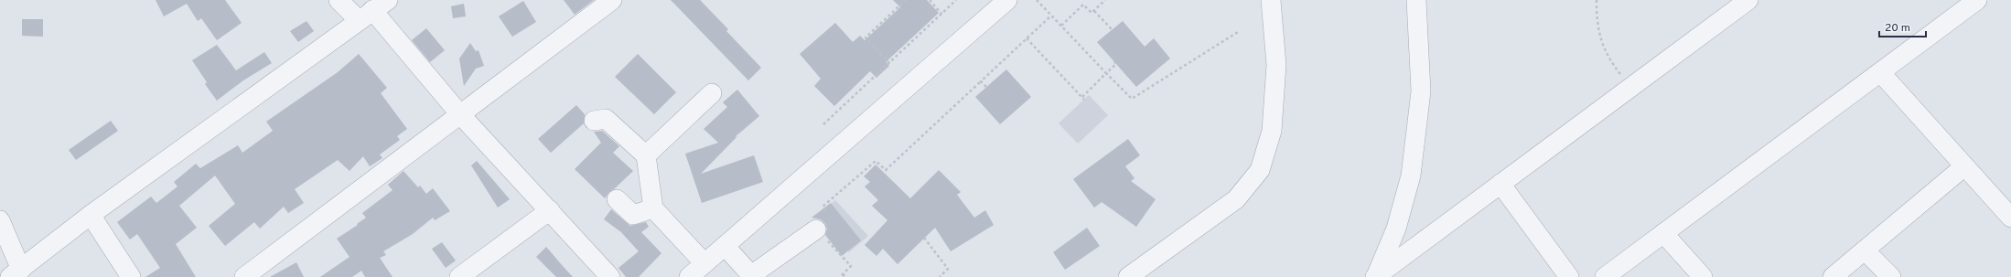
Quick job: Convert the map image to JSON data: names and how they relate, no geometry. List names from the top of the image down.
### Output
{
  "scale_bar": "20 m"
}
